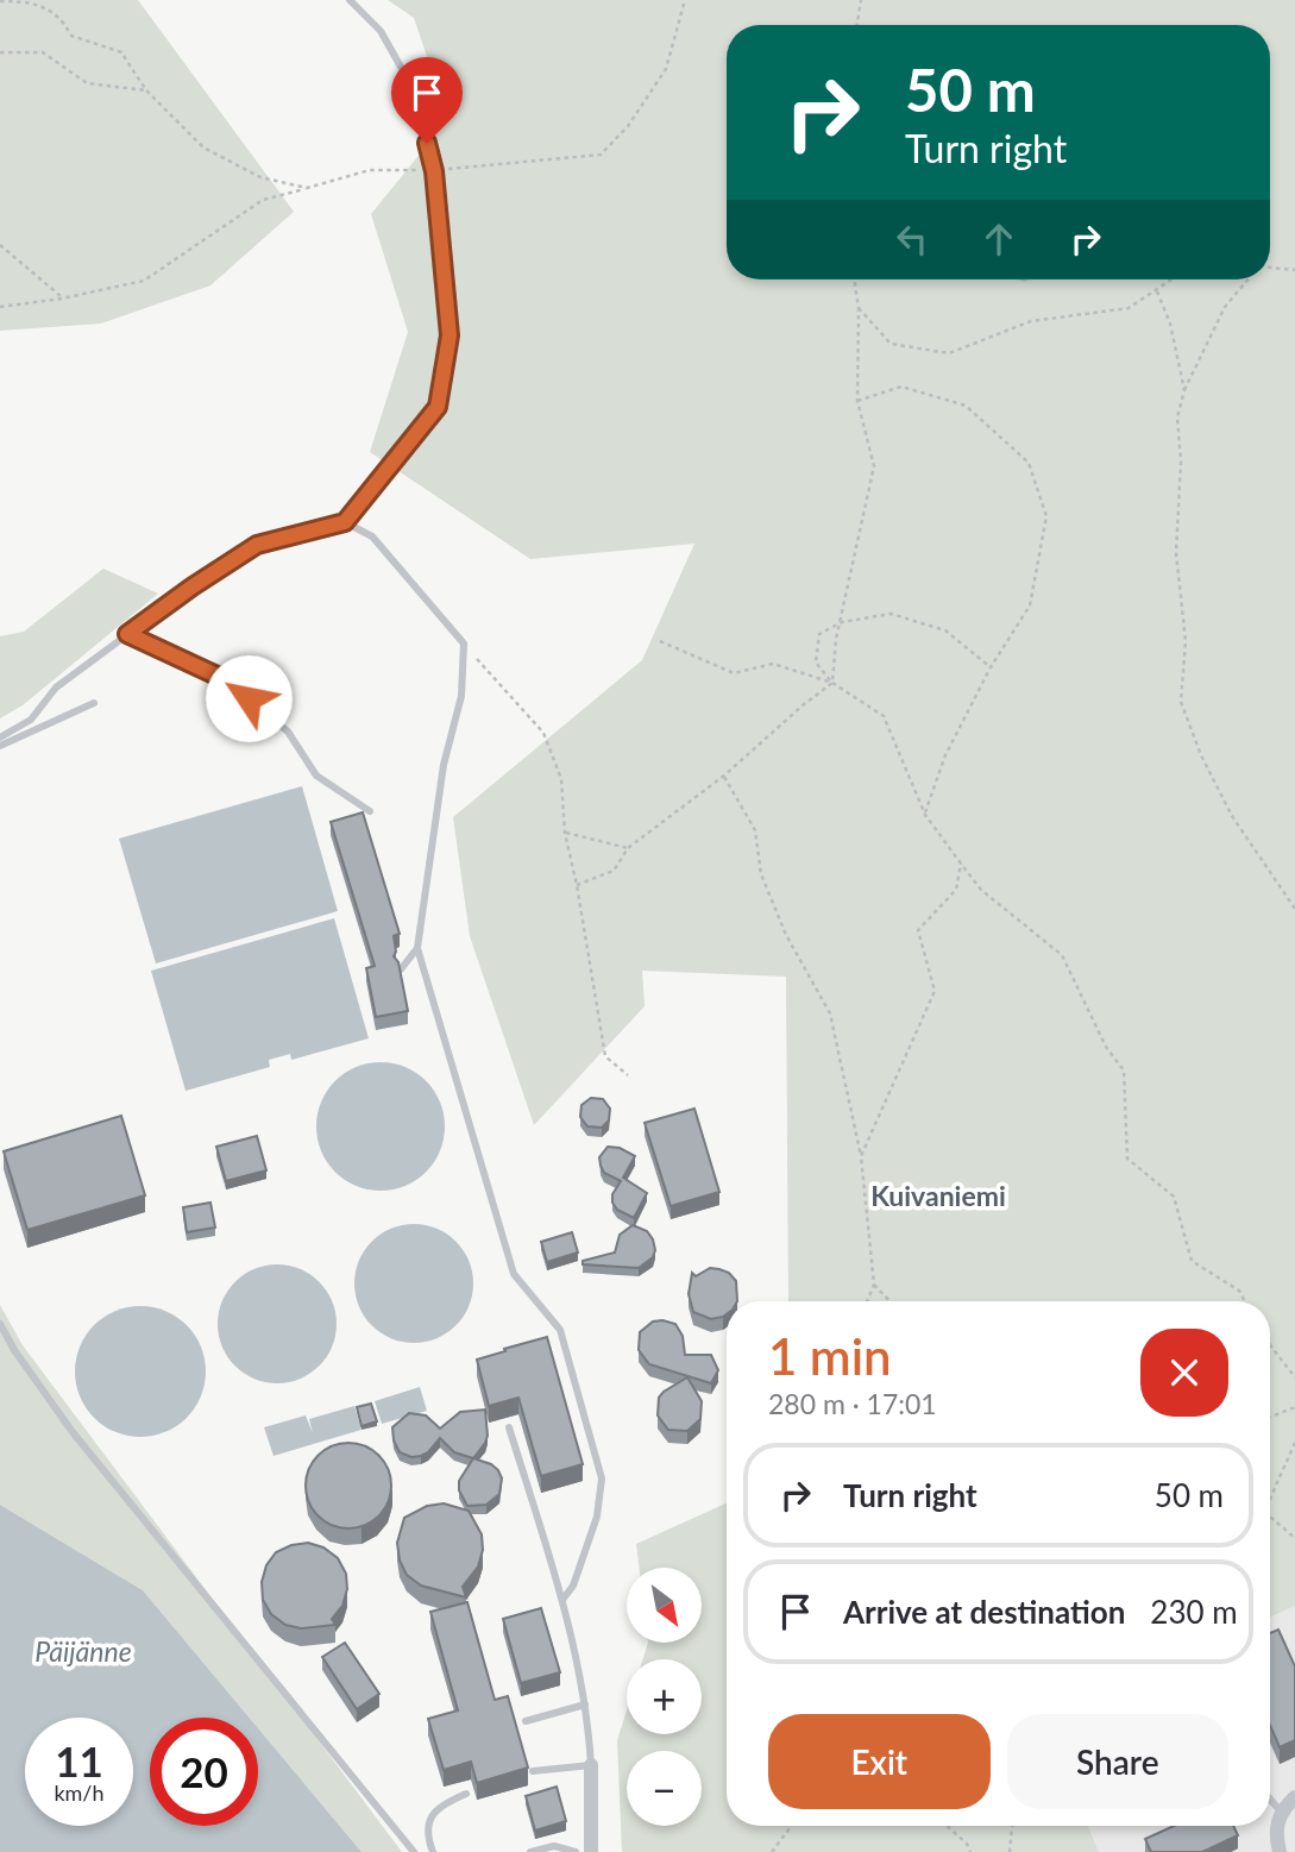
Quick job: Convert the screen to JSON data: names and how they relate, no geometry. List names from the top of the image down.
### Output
{
  "districts": ["Kuivaniemi"],
  "water": ["Päijänne"],
  "north": "bottom right",
  "page": {
    "turn": ["50 m", "Turn right"],
    "heading": ["1 min", "280 m · 17:01"],
    "list": [
      {
        "name": "Turn right",
        "value": "50 m"
      },
      {
        "name": "Arrive at destination",
        "value": "230 m"
      }
    ],
    "map_buttons": ["+", "−"],
    "buttons": ["Exit", "Share"],
    "speed": "11 km/h",
    "limit": "20"
  }
}
